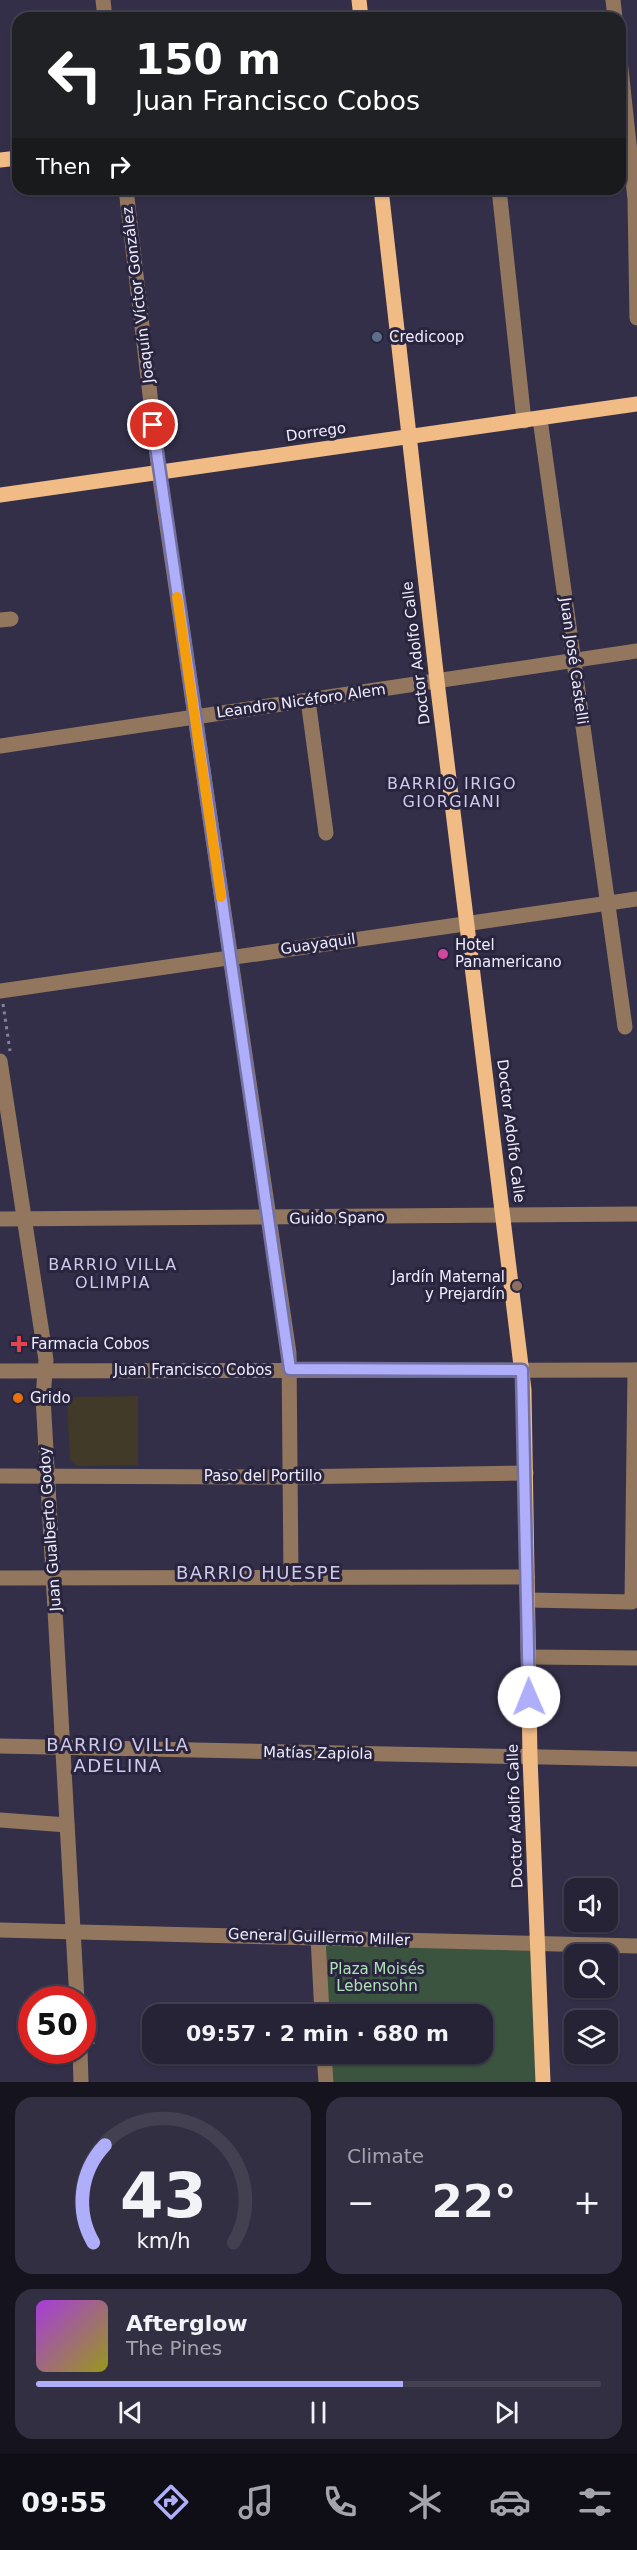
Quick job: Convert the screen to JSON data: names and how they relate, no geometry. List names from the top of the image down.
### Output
{
  "streets": {
    "main road": ["Dorrego", "Doctor Adolfo Calle"],
    "street": [
      "Joaquín Víctor González",
      "Juan José Castelli",
      "Leandro Nicéforo Alem",
      "Guayaquil",
      "Guido Spano",
      "Juan Francisco Cobos",
      "Paso del Portillo",
      "Juan Gualberto Godoy",
      "Matías Zapiola",
      "General Guillermo Miller"
    ]
  },
  "crossings": [
    ["Joaquín Víctor González", "Dorrego"],
    ["Joaquín Víctor González", "Leandro Nicéforo Alem"],
    ["Joaquín Víctor González", "Guayaquil"],
    ["Joaquín Víctor González", "Guido Spano"],
    ["Joaquín Víctor González", "Juan Francisco Cobos"],
    ["Joaquín Víctor González", "Paso del Portillo"],
    ["Dorrego", "Doctor Adolfo Calle"],
    ["Dorrego", "Juan José Castelli"],
    ["Doctor Adolfo Calle", "Leandro Nicéforo Alem"],
    ["Doctor Adolfo Calle", "Guayaquil"],
    ["Doctor Adolfo Calle", "Guido Spano"],
    ["Doctor Adolfo Calle", "Juan Francisco Cobos"],
    ["Doctor Adolfo Calle", "Paso del Portillo"],
    ["Doctor Adolfo Calle", "Matías Zapiola"],
    ["Doctor Adolfo Calle", "General Guillermo Miller"],
    ["Juan José Castelli", "Leandro Nicéforo Alem"],
    ["Juan José Castelli", "Guayaquil"],
    ["Guido Spano", "Juan Gualberto Godoy"],
    ["Juan Francisco Cobos", "Juan Gualberto Godoy"],
    ["Paso del Portillo", "Juan Gualberto Godoy"],
    ["Juan Gualberto Godoy", "Matías Zapiola"],
    ["Juan Gualberto Godoy", "General Guillermo Miller"]
  ],
  "districts": [
    "BARRIO IRIGO GIORGIANI",
    "BARRIO VILLA OLIMPIA",
    "BARRIO HUESPE",
    "BARRIO VILLA ADELINA"
  ],
  "parks": ["Plaza Moisés Lebensohn"],
  "places": {
    "other": [
      "Credicoop",
      "Hotel Panamericano",
      "Jardín Maternal y Prejardín",
      "Grido"
    ],
    "health": ["Farmacia Cobos"]
  },
  "page": {
    "turn": ["150 m", "Juan Francisco Cobos"],
    "then": "Then",
    "limit": "50",
    "trip": "09:57 · 2 min · 680 m",
    "tile": "Climate",
    "heat": ["−", "22°", "+"],
    "song": ["Afterglow", "The Pines"],
    "tabs": "09:55",
    "gauge": ["43", "km/h"]
  }
}
